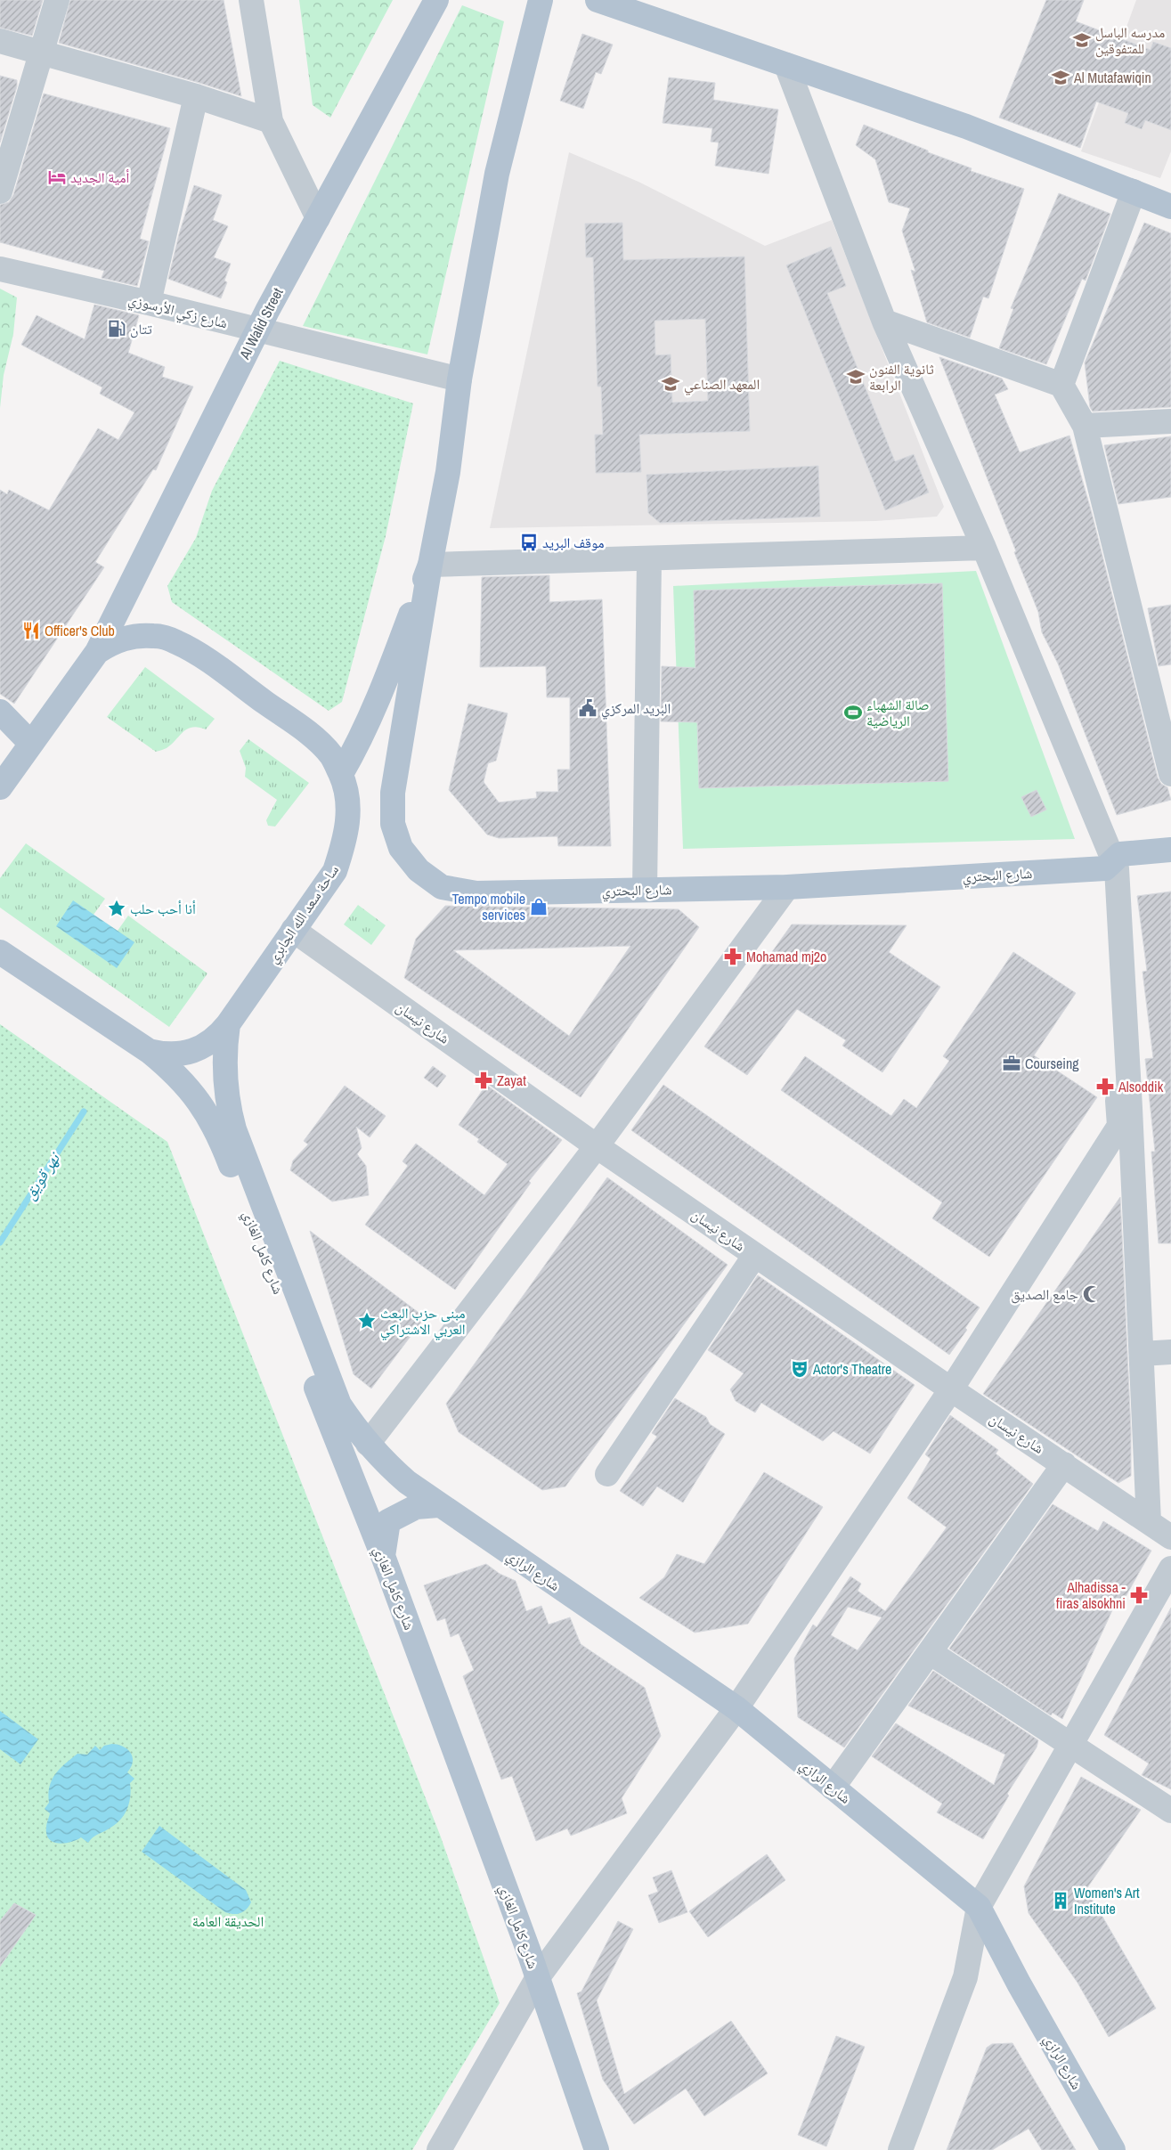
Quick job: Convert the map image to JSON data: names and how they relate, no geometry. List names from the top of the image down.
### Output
{
  "streets": {
    "main road": [
      "Al Walid Street",
      "شارع البحتري",
      "ساحة سعد الله الجابري",
      "شارع كامل الغازي",
      "شارع الرازي"
    ],
    "street": ["شارع زكي الأرسوزي", "شارع نيسان"]
  },
  "crossings": [
    ["شارع زكي الأرسوزي", "Al Walid Street"],
    ["Al Walid Street", "ساحة سعد الله الجابري"],
    ["ساحة سعد الله الجابري", "شارع نيسان"],
    ["ساحة سعد الله الجابري", "شارع كامل الغازي"],
    ["شارع كامل الغازي", "شارع الرازي"]
  ],
  "water": ["نهر قويق"],
  "parks": ["الحديقة العامة"],
  "places": {
    "school or university": [
      "مدرسه الباسل للمتفوقين",
      "Al Mutafawiqin",
      "ثانوية الفنون الرابعة",
      "المعهد الصناعي"
    ],
    "hotel": ["أمية الجديد"],
    "fuel station": ["تتان"],
    "bus stop": ["موقف البريد"],
    "restaurant": ["Officer's Club"],
    "public building": ["البريد المركزي"],
    "sports": ["صالة الشهباء الرياضية"],
    "shop": ["Tempo mobile services"],
    "place": ["أنا أحب حلب", "مبنى حزب البعث العربي الاشتراكي"],
    "pharmacy": [
      "Mohamad mj2o",
      "Zayat",
      "Alsoddik",
      "Alhadissa - firas alsokhni"
    ],
    "office": ["Courseing"],
    "mosque": ["جامع الصديق"],
    "theatre": ["Actor's Theatre"],
    "building": ["Women's Art Institute"]
  }
}
